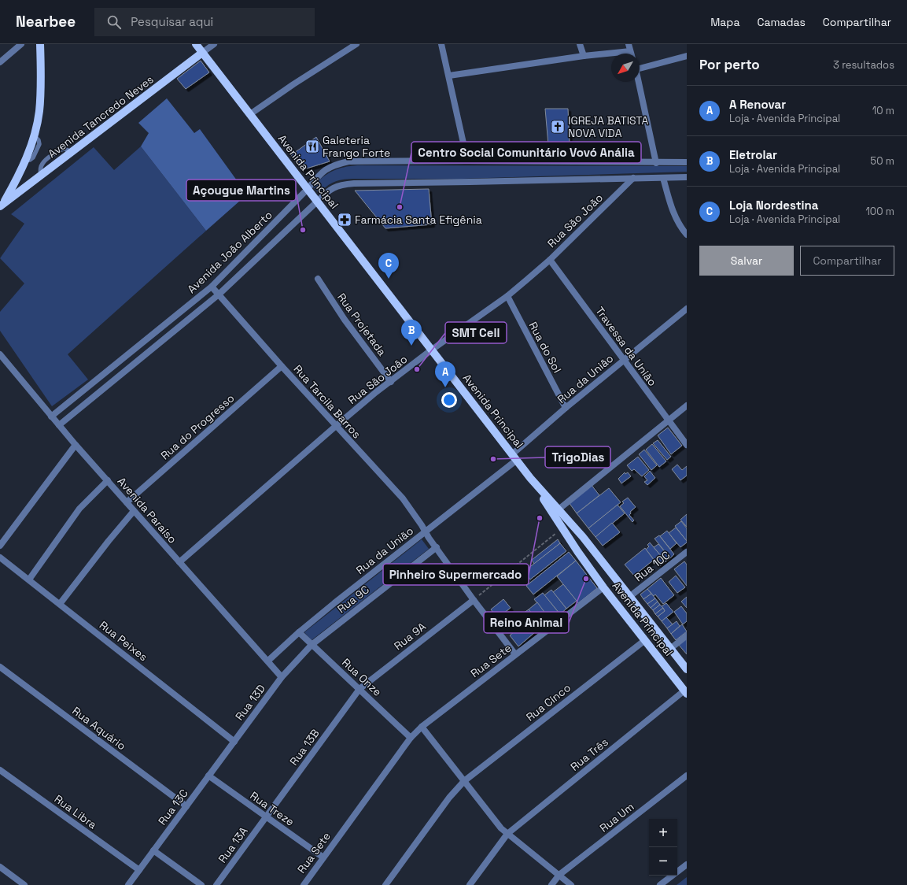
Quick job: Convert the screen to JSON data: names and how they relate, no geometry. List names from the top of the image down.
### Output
{
  "streets": {
    "main road": ["Avenida Tancredo Neves", "Avenida Principal"],
    "street": [
      "Rua São João",
      "Avenida João Alberto",
      "Rua Projetada",
      "Travessa da União",
      "Rua do Sol",
      "Rua da União",
      "Rua Tarcila Barros",
      "Rua do Progresso",
      "Avenida Paraíso",
      "Rua 10C",
      "Rua 9C",
      "Rua 9A",
      "Rua Peixes",
      "Rua Sete",
      "Rua Onze",
      "Rua 13D",
      "Rua Cinco",
      "Rua Aquário",
      "Rua 13B",
      "Rua Três",
      "Rua 13C",
      "Rua Treze",
      "Rua Libra",
      "Rua Um",
      "Rua 13A"
    ]
  },
  "crossings": [
    ["Avenida Tancredo Neves", "Avenida Principal"],
    ["Avenida Principal", "Rua São João"],
    ["Avenida Principal", "Avenida João Alberto"],
    ["Avenida Principal", "Rua da União"],
    ["Avenida Principal", "Rua 10C"],
    ["Avenida Principal", "Rua Sete"],
    ["Avenida Principal", "Rua Cinco"],
    ["Avenida Principal", "Rua Três"],
    ["Rua São João", "Avenida João Alberto"],
    ["Rua São João", "Rua Projetada"],
    ["Rua São João", "Travessa da União"],
    ["Rua São João", "Rua do Sol"],
    ["Rua São João", "Rua Tarcila Barros"],
    ["Rua São João", "Avenida Paraíso"],
    ["Avenida João Alberto", "Rua Tarcila Barros"],
    ["Avenida João Alberto", "Avenida Paraíso"],
    ["Travessa da União", "Rua da União"],
    ["Rua do Sol", "Rua da União"],
    ["Rua da União", "Rua Tarcila Barros"],
    ["Rua da União", "Avenida Paraíso"],
    ["Rua da União", "Rua Onze"],
    ["Rua Tarcila Barros", "Rua do Progresso"],
    ["Rua Tarcila Barros", "Rua 9C"],
    ["Rua Tarcila Barros", "Rua 9A"],
    ["Rua Tarcila Barros", "Rua Sete"],
    ["Rua do Progresso", "Avenida Paraíso"],
    ["Avenida Paraíso", "Rua 13D"],
    ["Rua 9C", "Rua Onze"],
    ["Rua 9C", "Rua 13D"],
    ["Rua 9A", "Rua Onze"],
    ["Rua 9A", "Rua 13B"],
    ["Rua Peixes", "Rua 13D"],
    ["Rua Sete", "Rua Onze"],
    ["Rua Sete", "Rua Treze"],
    ["Rua Onze", "Rua 13D"],
    ["Rua Onze", "Rua 13B"],
    ["Rua 13D", "Rua 13C"],
    ["Rua 13D", "Rua Treze"],
    ["Rua Aquário", "Rua 13C"],
    ["Rua 13B", "Rua Treze"],
    ["Rua 13B", "Rua 13A"],
    ["Rua 13C", "Rua Treze"],
    ["Rua 13C", "Rua Libra"],
    ["Rua Treze", "Rua 13A"]
  ],
  "places": {
    "church": ["IGREJA BATISTA NOVA VIDA"],
    "restaurant": ["Galeteria Frango Forte"],
    "other": [
      "Centro Social Comunitário Vovó Anália",
      "Açougue Martins",
      "SMT Cell",
      "TrigoDias",
      "Pinheiro Supermercado",
      "Reino Animal"
    ],
    "pharmacy": ["Farmácia Santa Efigênia"]
  },
  "north": "bottom left",
  "page": {
    "header": "Nearbee",
    "search": "Pesquisar aqui",
    "nav": ["Mapa", "Camadas", "Compartilhar"],
    "heading": ["Por perto", "3 resultados"],
    "list": [
      {
        "mark": "A",
        "name": "A Renovar",
        "note": "Loja · Avenida Principal",
        "value": "10 m"
      },
      {
        "mark": "B",
        "name": "Eletrolar",
        "note": "Loja · Avenida Principal",
        "value": "50 m"
      },
      {
        "mark": "C",
        "name": "Loja Nordestina",
        "note": "Loja · Avenida Principal",
        "value": "100 m"
      }
    ],
    "buttons": ["Salvar", "Compartilhar"],
    "pins": ["C", "B", "A"],
    "map_buttons": ["+", "−"]
  }
}
